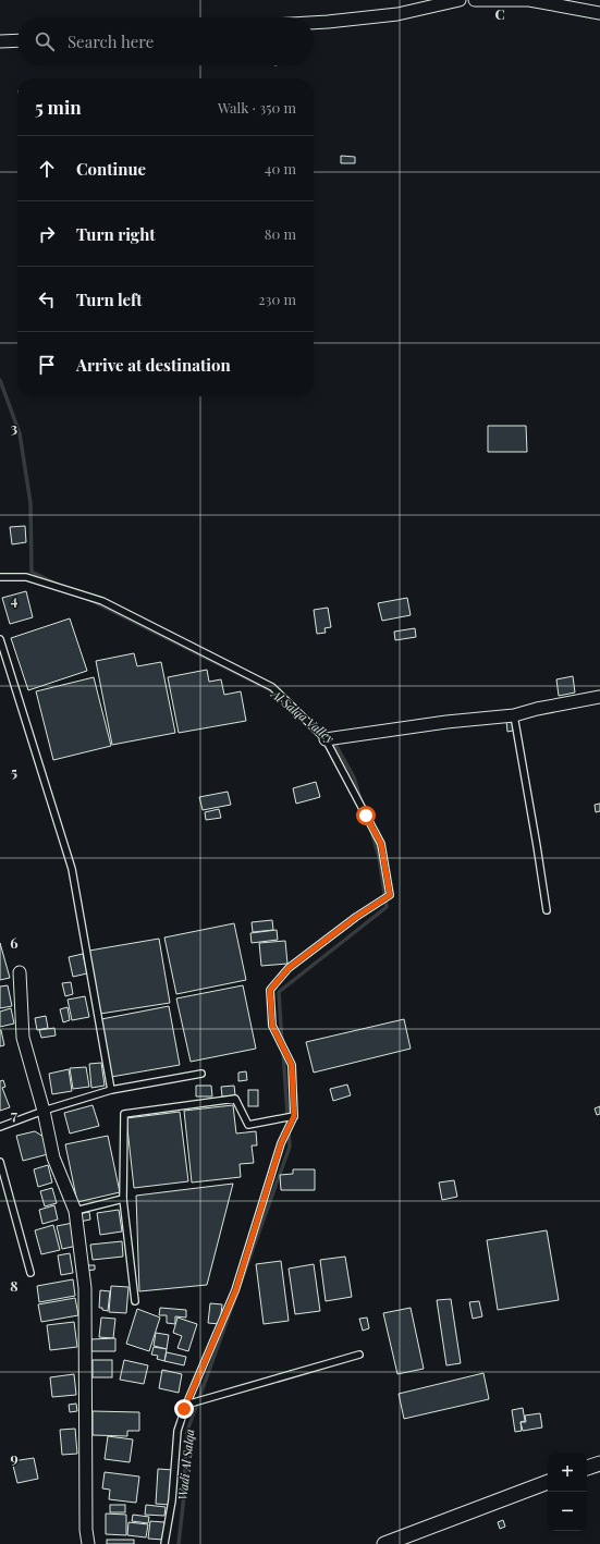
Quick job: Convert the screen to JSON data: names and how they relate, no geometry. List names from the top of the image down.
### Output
{
  "water": ["Al Salqa Valley", "Wadi Al Salqa"],
  "page": {
    "search": "Search here",
    "heading": ["5 min", "Walk · 350 m"],
    "list": [
      ["Continue", "40 m"],
      ["Turn right", "80 m"],
      ["Turn left", "230 m"],
      "Arrive at destination"
    ],
    "map_buttons": ["+", "−"]
  },
  "grid": {
    "columns": ["C"],
    "rows": [
      "3",
      "4",
      "5",
      "6",
      "7",
      "8",
      "9"
    ]
  }
}
